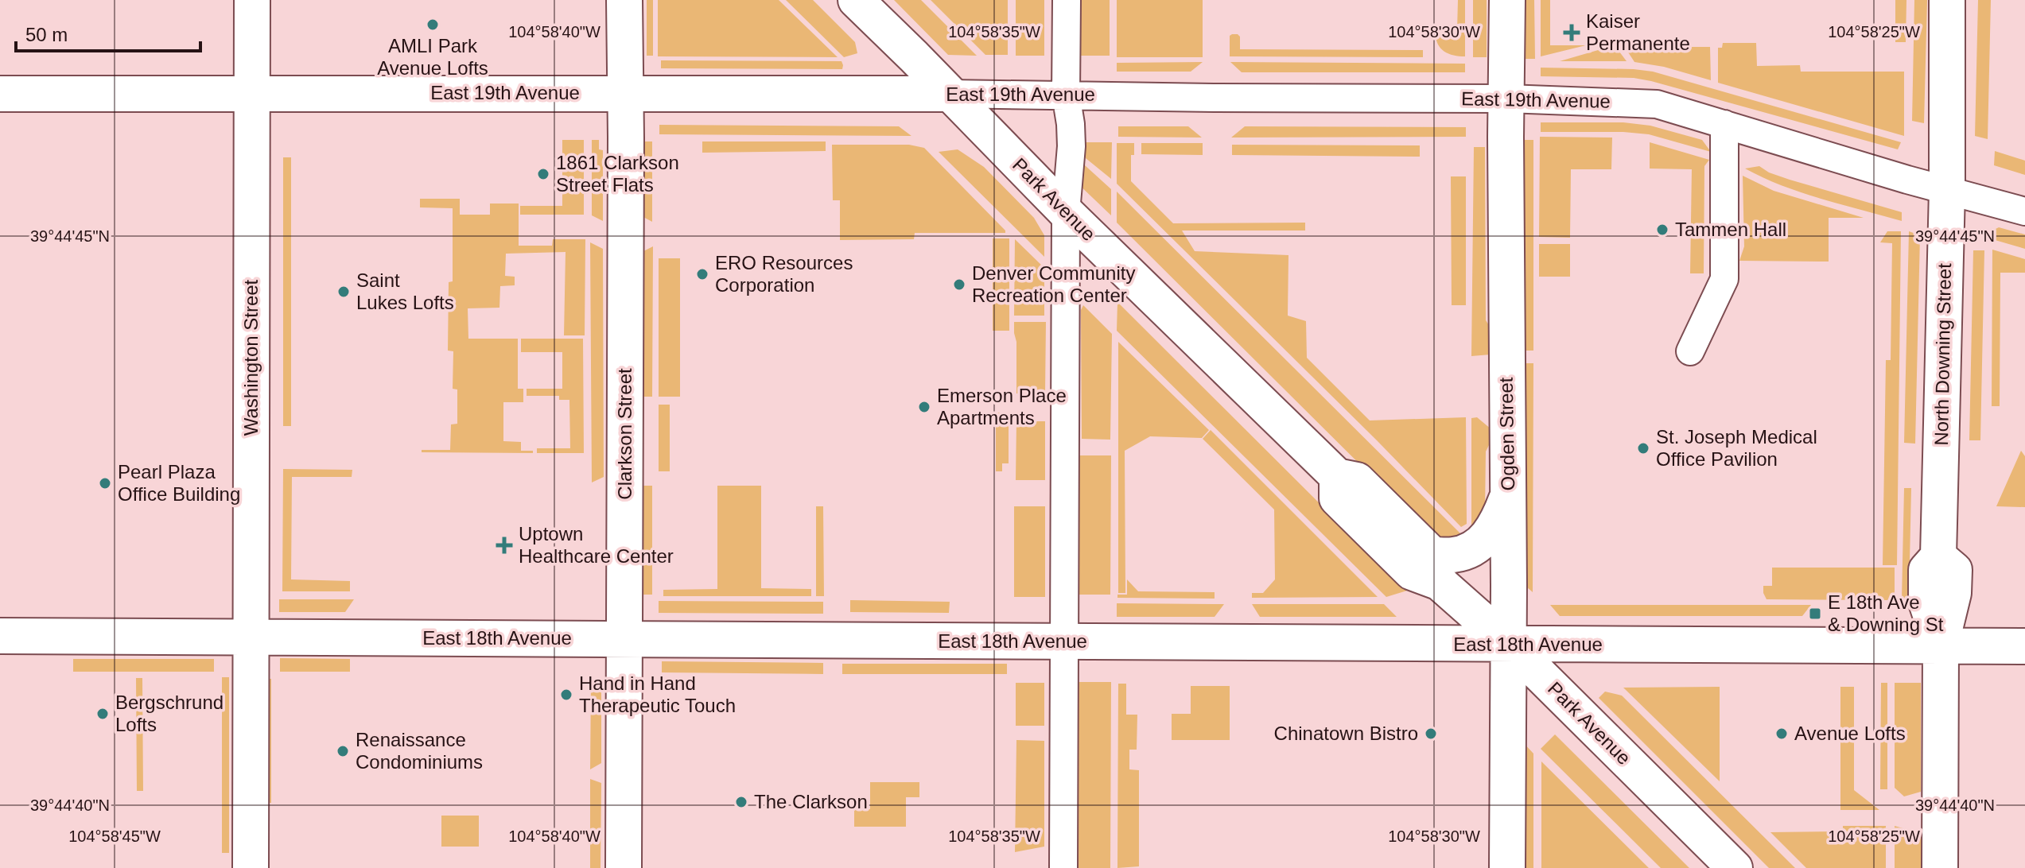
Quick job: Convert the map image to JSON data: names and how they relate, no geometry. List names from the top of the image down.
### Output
{
  "streets": {
    "main road": [
      "East 19th Avenue",
      "Park Avenue",
      "North Downing Street",
      "Washington Street",
      "Clarkson Street",
      "Ogden Street",
      "East 18th Avenue"
    ]
  },
  "crossings": [
    ["East 19th Avenue", "Park Avenue"],
    ["East 19th Avenue", "North Downing Street"],
    ["East 19th Avenue", "Washington Street"],
    ["East 19th Avenue", "Clarkson Street"],
    ["East 19th Avenue", "Ogden Street"],
    ["Park Avenue", "Ogden Street"],
    ["Park Avenue", "East 18th Avenue"],
    ["North Downing Street", "East 18th Avenue"],
    ["Washington Street", "East 18th Avenue"],
    ["Clarkson Street", "East 18th Avenue"],
    ["Ogden Street", "East 18th Avenue"]
  ],
  "places": {
    "other": [
      "AMLI Park Avenue Lofts",
      "1861 Clarkson Street Flats",
      "Tammen Hall",
      "ERO Resources Corporation",
      "Denver Community Recreation Center",
      "Saint Lukes Lofts",
      "Emerson Place Apartments",
      "St. Joseph Medical Office Pavilion",
      "Pearl Plaza Office Building",
      "Hand in Hand Therapeutic Touch",
      "Bergschrund Lofts",
      "Chinatown Bistro",
      "Avenue Lofts",
      "Renaissance Condominiums",
      "The Clarkson"
    ],
    "health": ["Kaiser Permanente", "Uptown Healthcare Center"],
    "transit": ["E 18th Ave & Downing St"]
  },
  "scale_bar": "50 m",
  "coordinates": [
    "104°58'40\"W",
    "104°58'35\"W",
    "104°58'30\"W",
    "104°58'25\"W",
    "39°44'45\"N",
    "39°44'40\"N",
    "104°58'45\"W"
  ]
}
